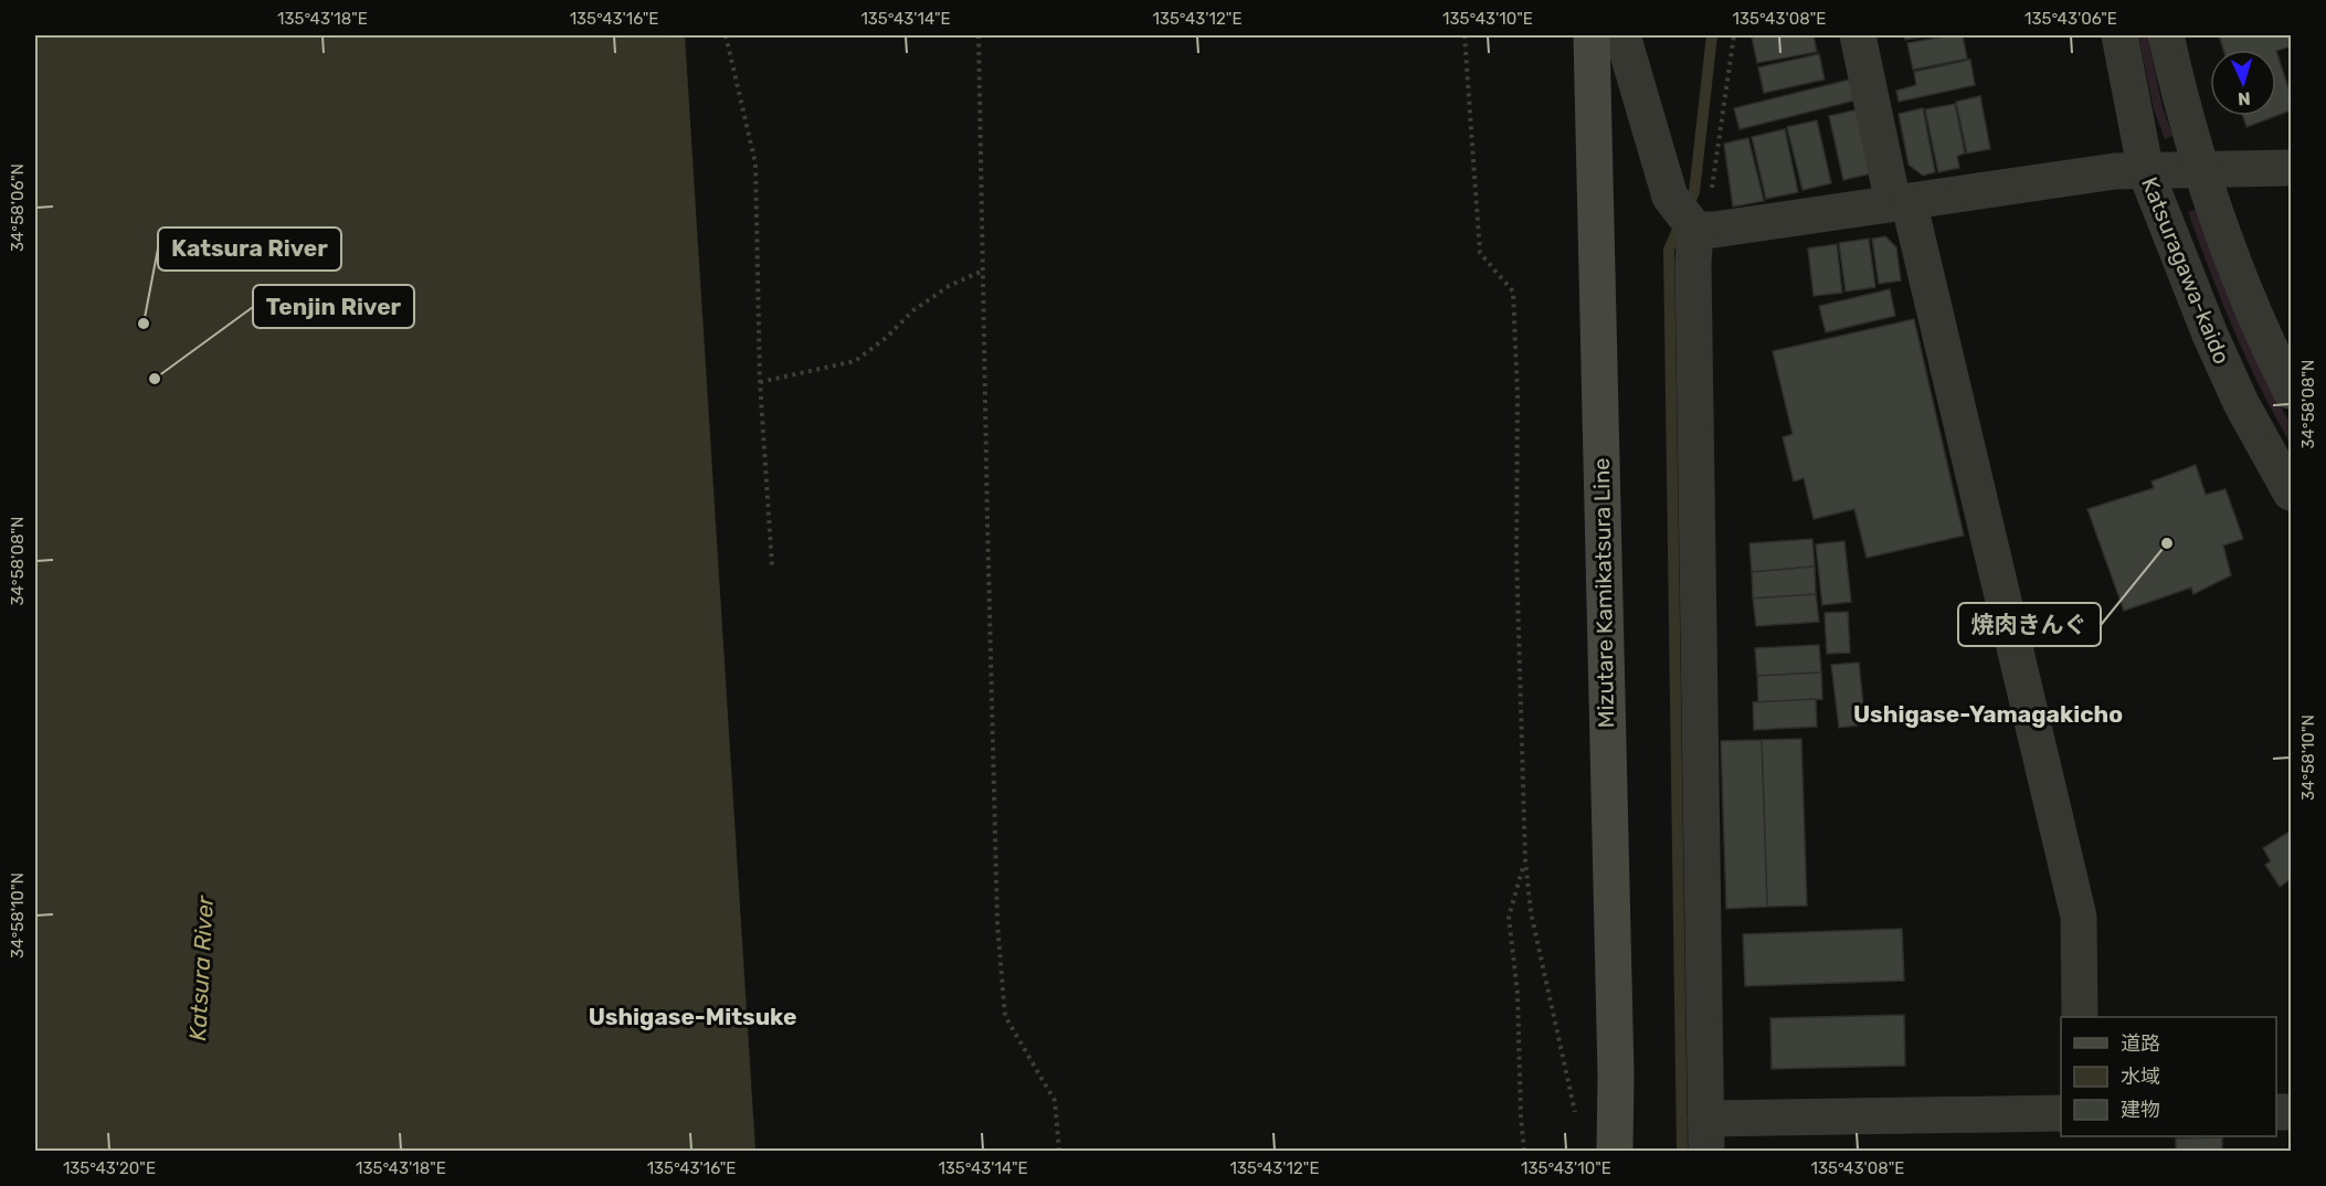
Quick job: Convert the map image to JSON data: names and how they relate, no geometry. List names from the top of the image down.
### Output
{
  "streets": {
    "main road": ["Mizutare Kamikatsura Line"],
    "street": ["Katsuragawa-kaido"]
  },
  "districts": ["Ushigase-Yamagakicho", "Ushigase-Mitsuke"],
  "water": ["Katsura River"],
  "places": ["Katsura River", "Tenjin River", "焼肉きんぐ"],
  "legend": ["道路", "水域", "建物"],
  "north": "bottom",
  "coordinates": [
    "135°43'18\"E",
    "135°43'16\"E",
    "135°43'14\"E",
    "135°43'12\"E",
    "135°43'10\"E",
    "135°43'08\"E",
    "135°43'06\"E",
    "34°58'06\"N",
    "34°58'08\"N",
    "34°58'10\"N",
    "135°43'20\"E"
  ]
}
